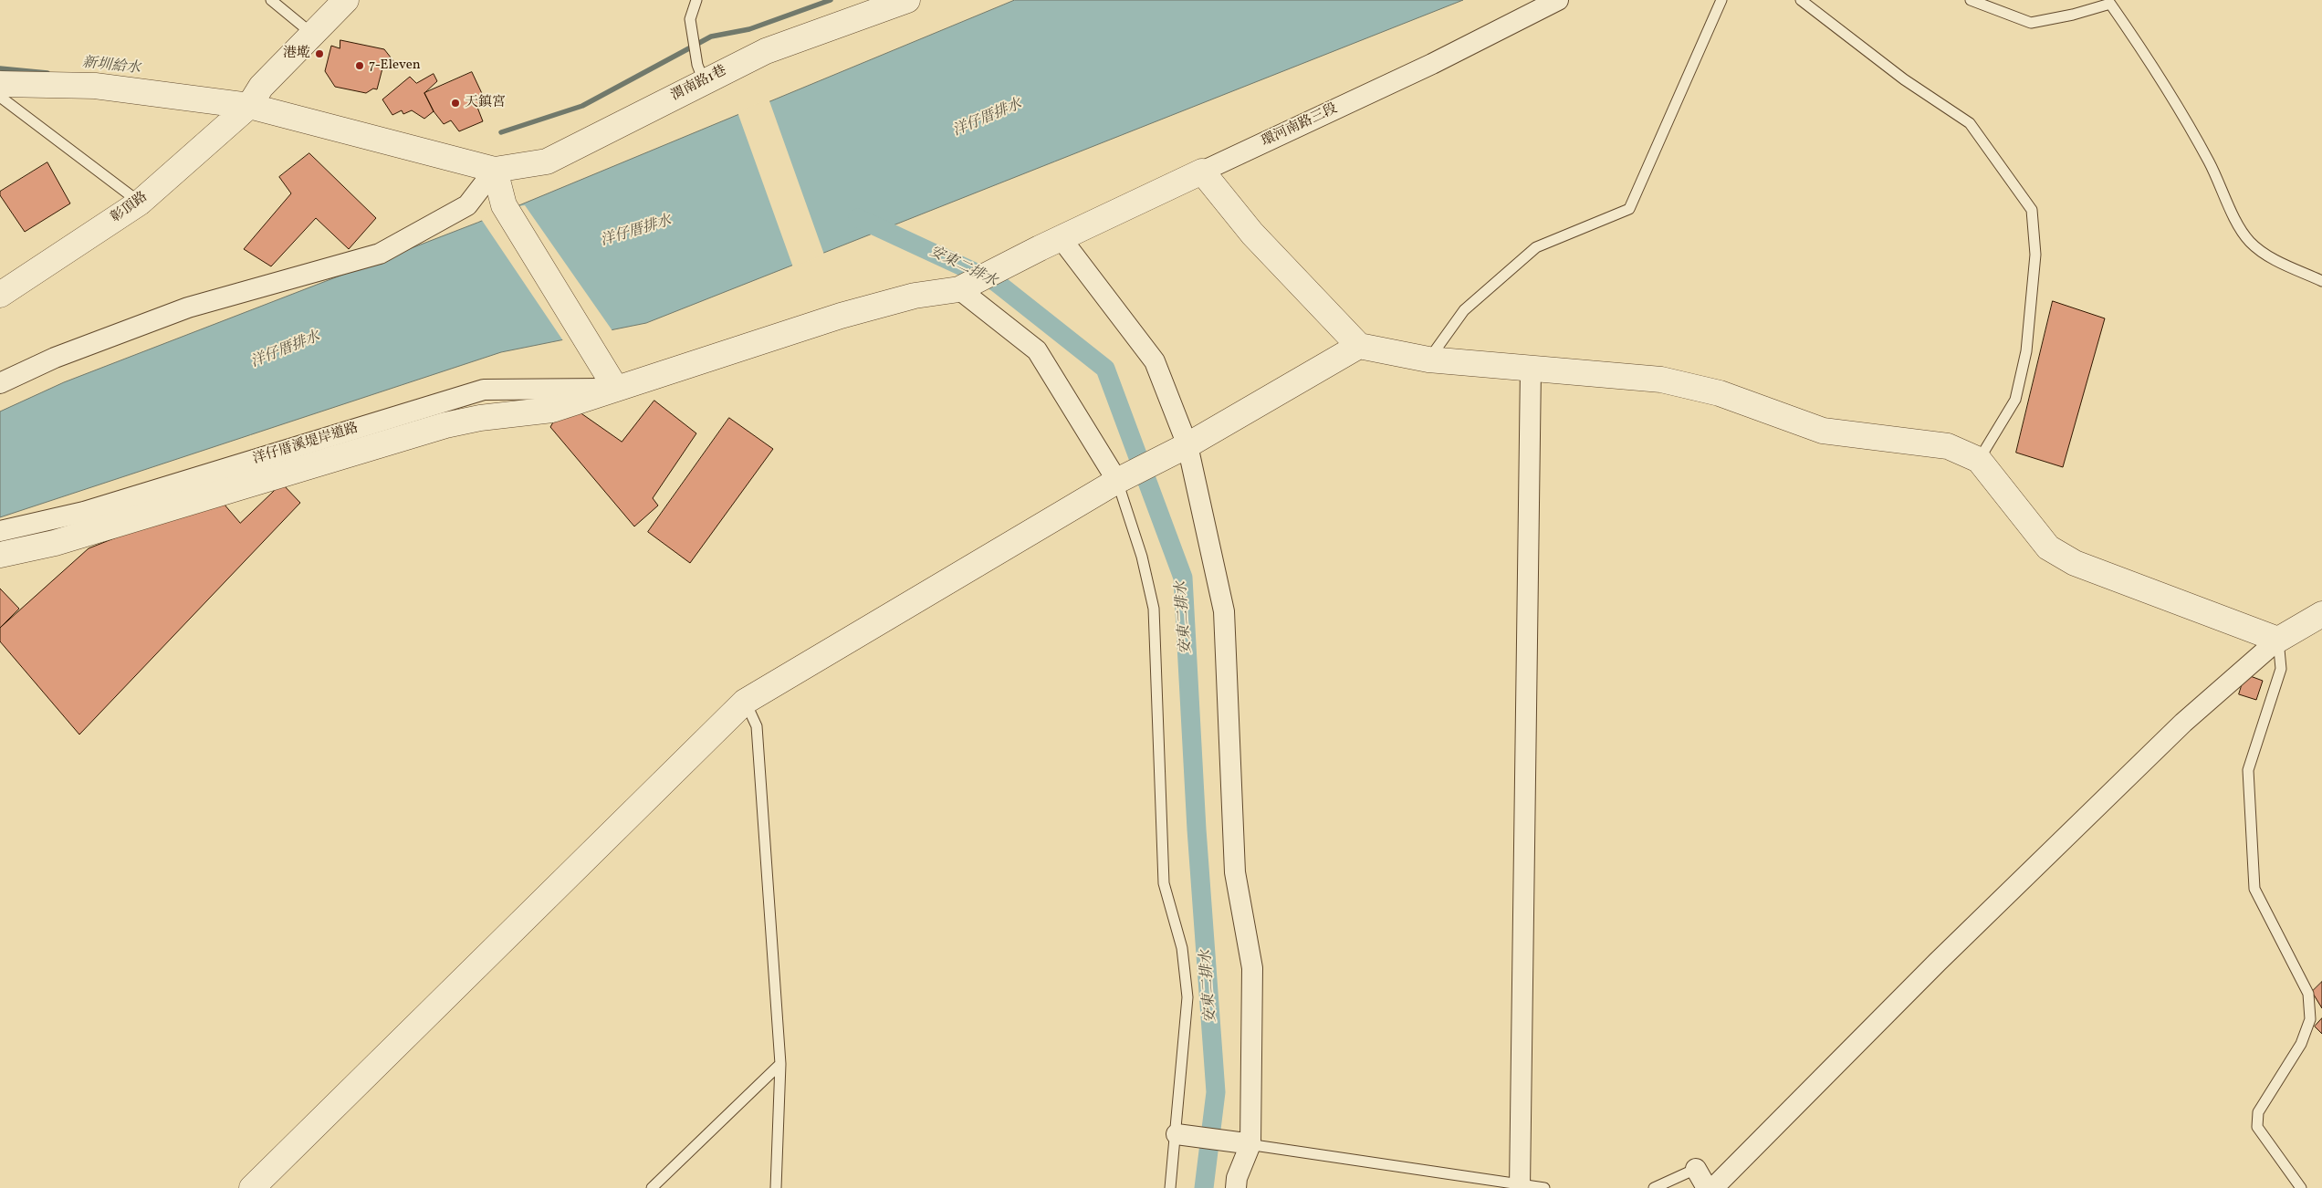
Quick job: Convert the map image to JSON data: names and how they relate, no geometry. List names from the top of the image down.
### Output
{
  "streets": {
    "street": [
      "渭南路1巷",
      "環河南路三段",
      "彰頂路",
      "洋仔厝溪堤岸道路"
    ]
  },
  "crossings": [
    ["環河南路三段", "洋仔厝溪堤岸道路"]
  ],
  "water": ["新圳給水", "洋仔厝排水", "安東二排水"],
  "places": ["港墘", "7-Eleven", "天鎮宮"]
}
